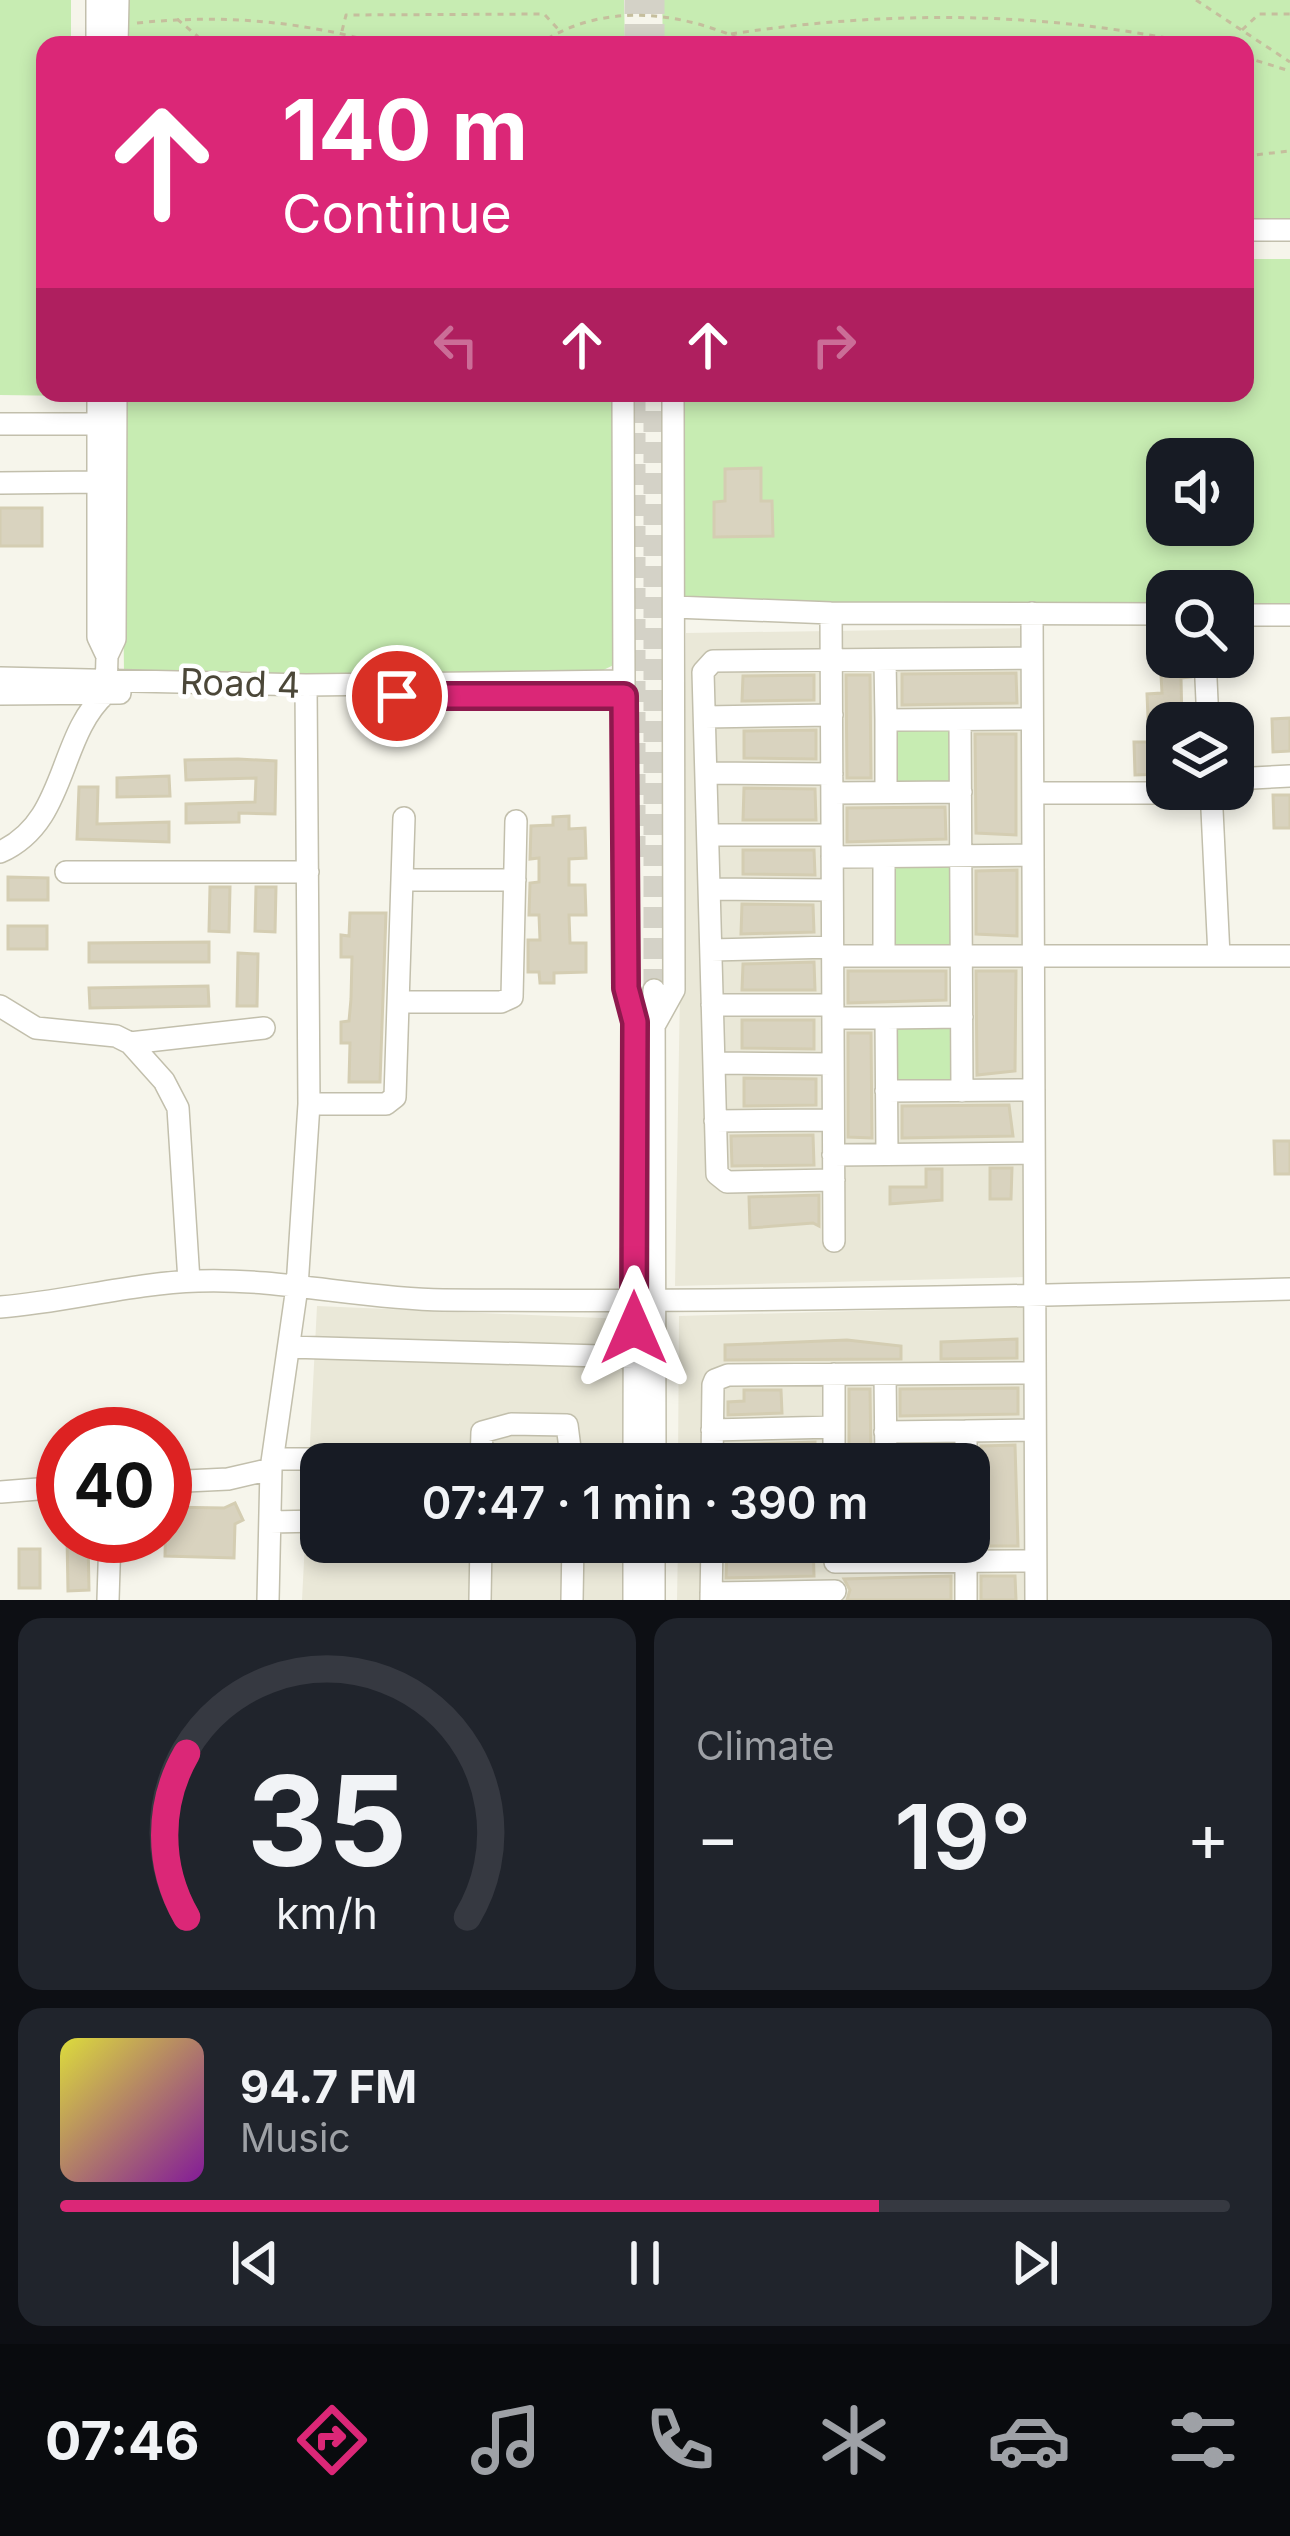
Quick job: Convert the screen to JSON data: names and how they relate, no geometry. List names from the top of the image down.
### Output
{
  "streets": {
    "street": ["Road 4"]
  },
  "page": {
    "turn": ["140 m", "Continue"],
    "limit": "40",
    "trip": "07:47 · 1 min · 390 m",
    "tile": "Climate",
    "heat": ["−", "19°", "+"],
    "song": ["94.7 FM", "Music"],
    "tabs": "07:46",
    "gauge": ["35", "km/h"]
  }
}
